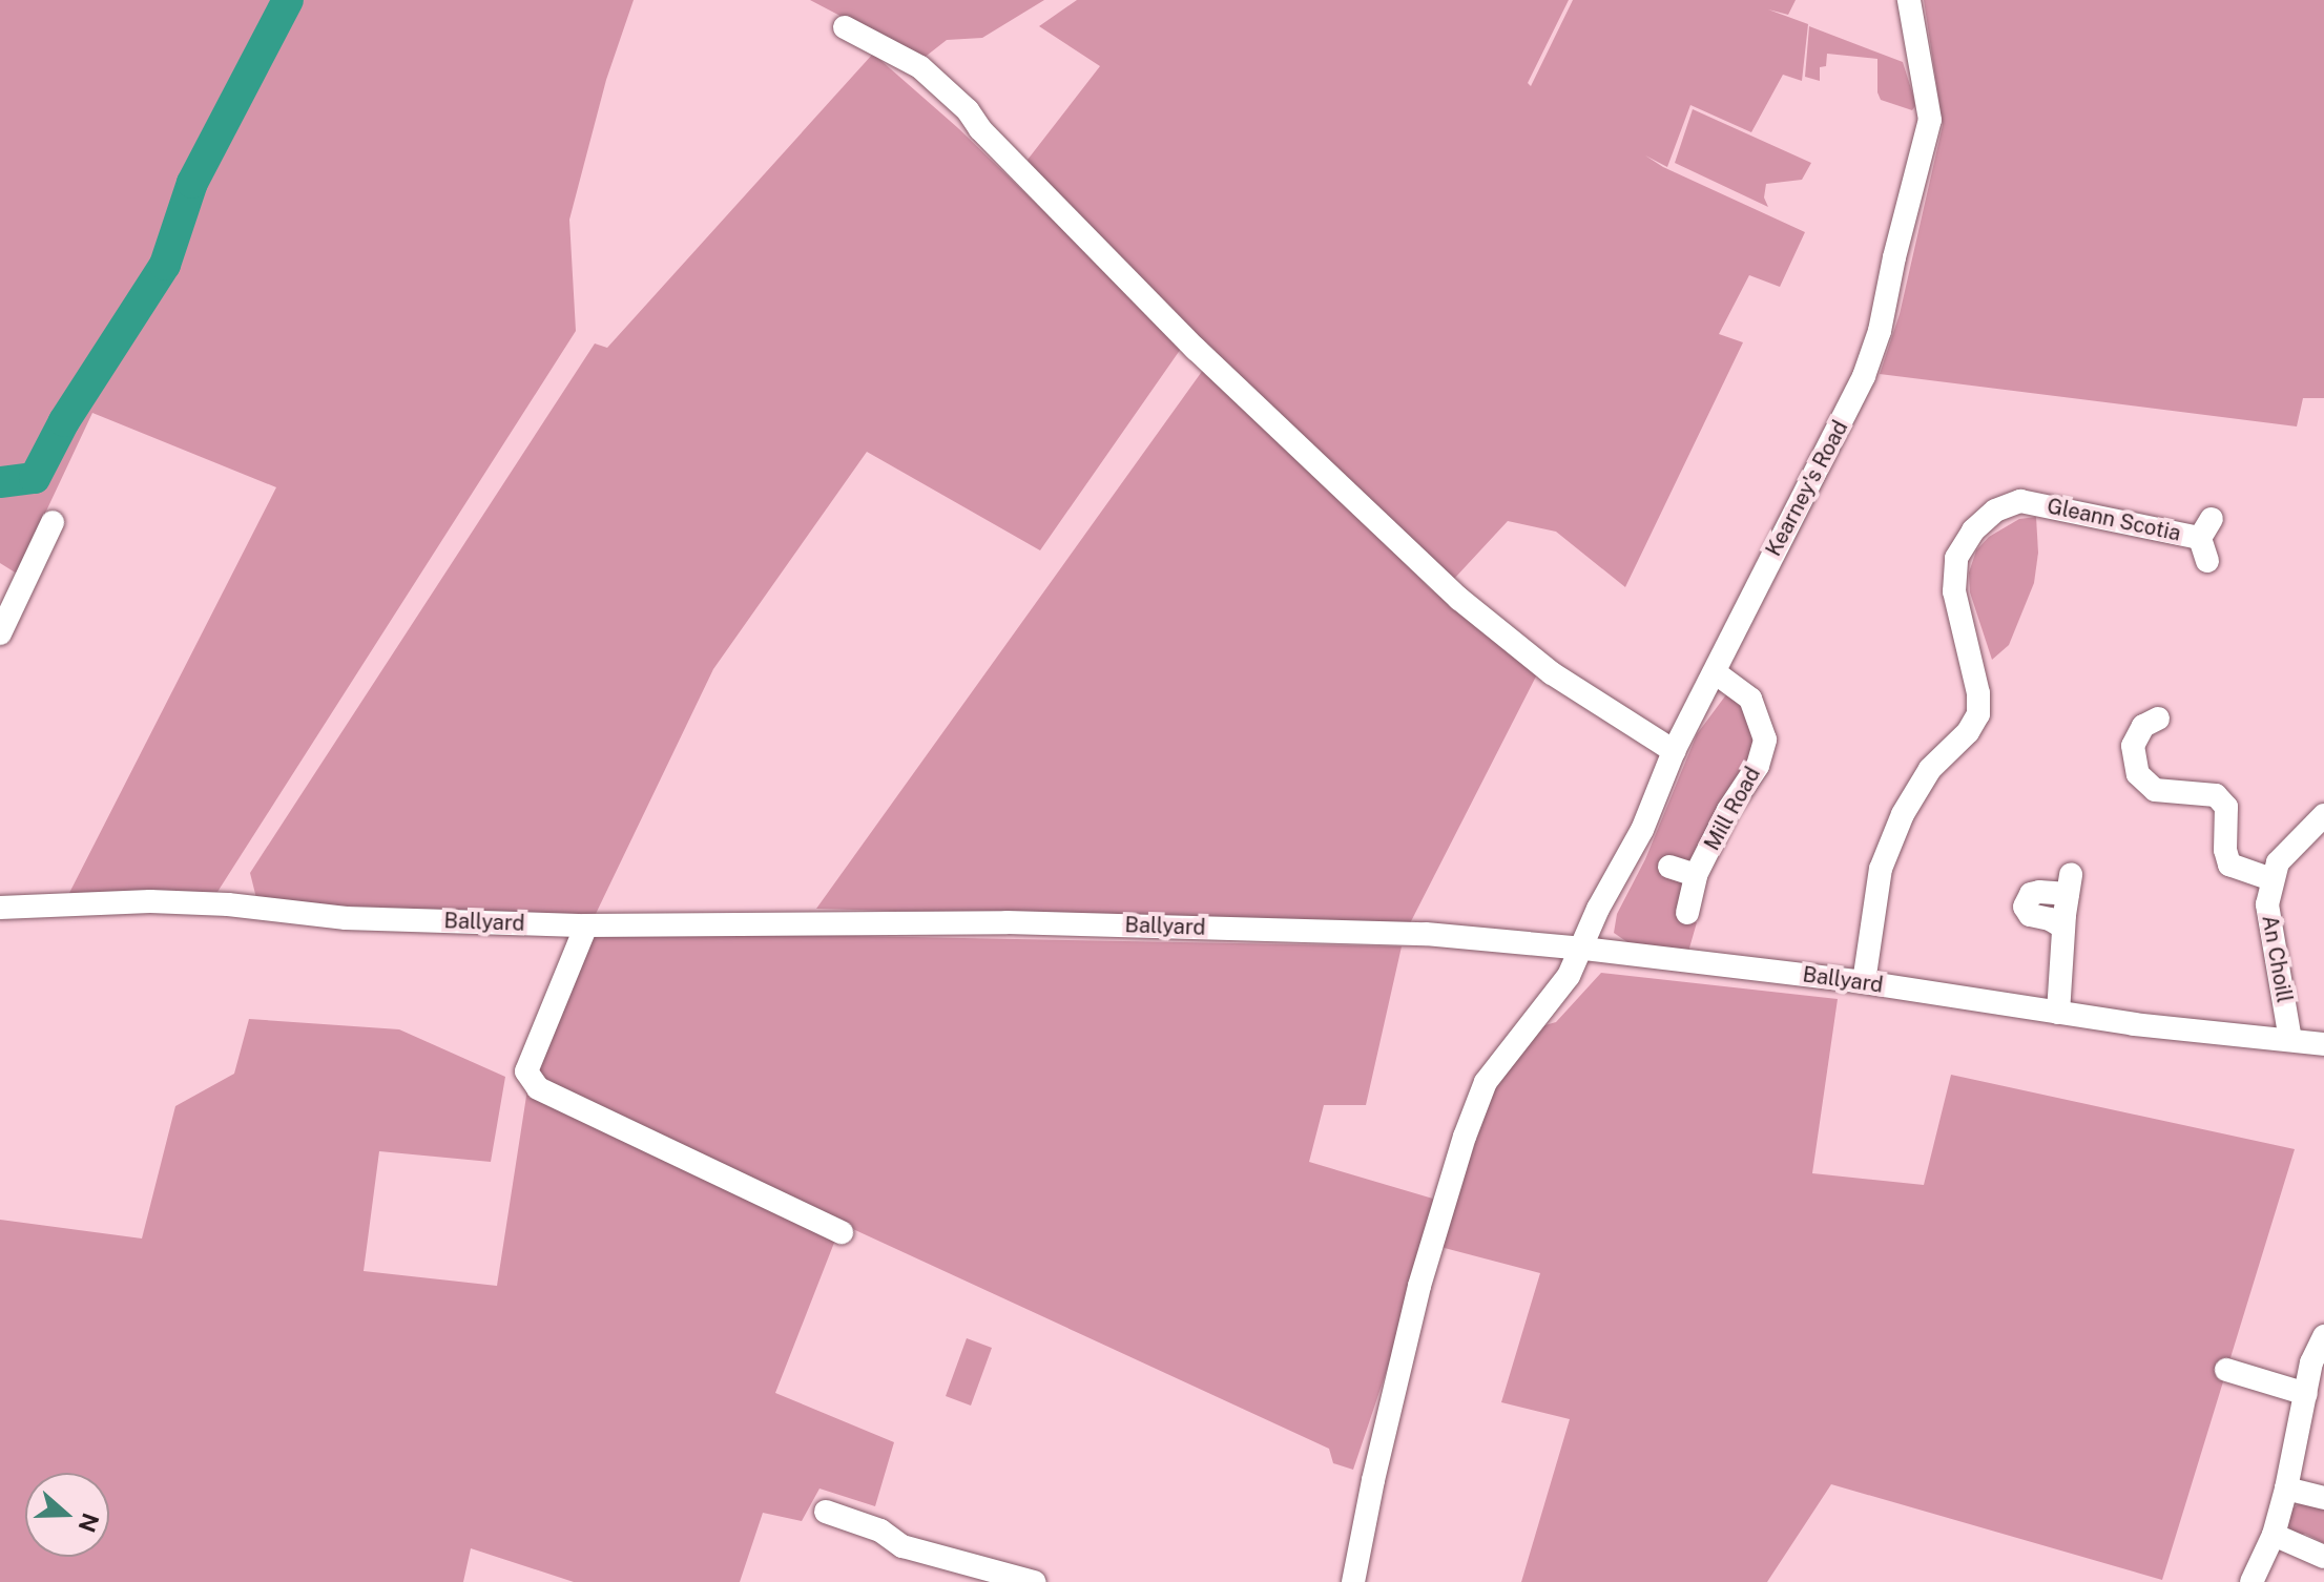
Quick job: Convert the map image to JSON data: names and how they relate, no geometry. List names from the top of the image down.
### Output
{
  "streets": {
    "street": [
      "Kearney's Road",
      "Gleann Scotia",
      "Mill Road",
      "Ballyard",
      "An Choill"
    ]
  },
  "crossings": [
    ["Kearney's Road", "Mill Road"],
    ["Kearney's Road", "Ballyard"],
    ["Gleann Scotia", "Ballyard"],
    ["Ballyard", "An Choill"]
  ],
  "north": "right"
}
